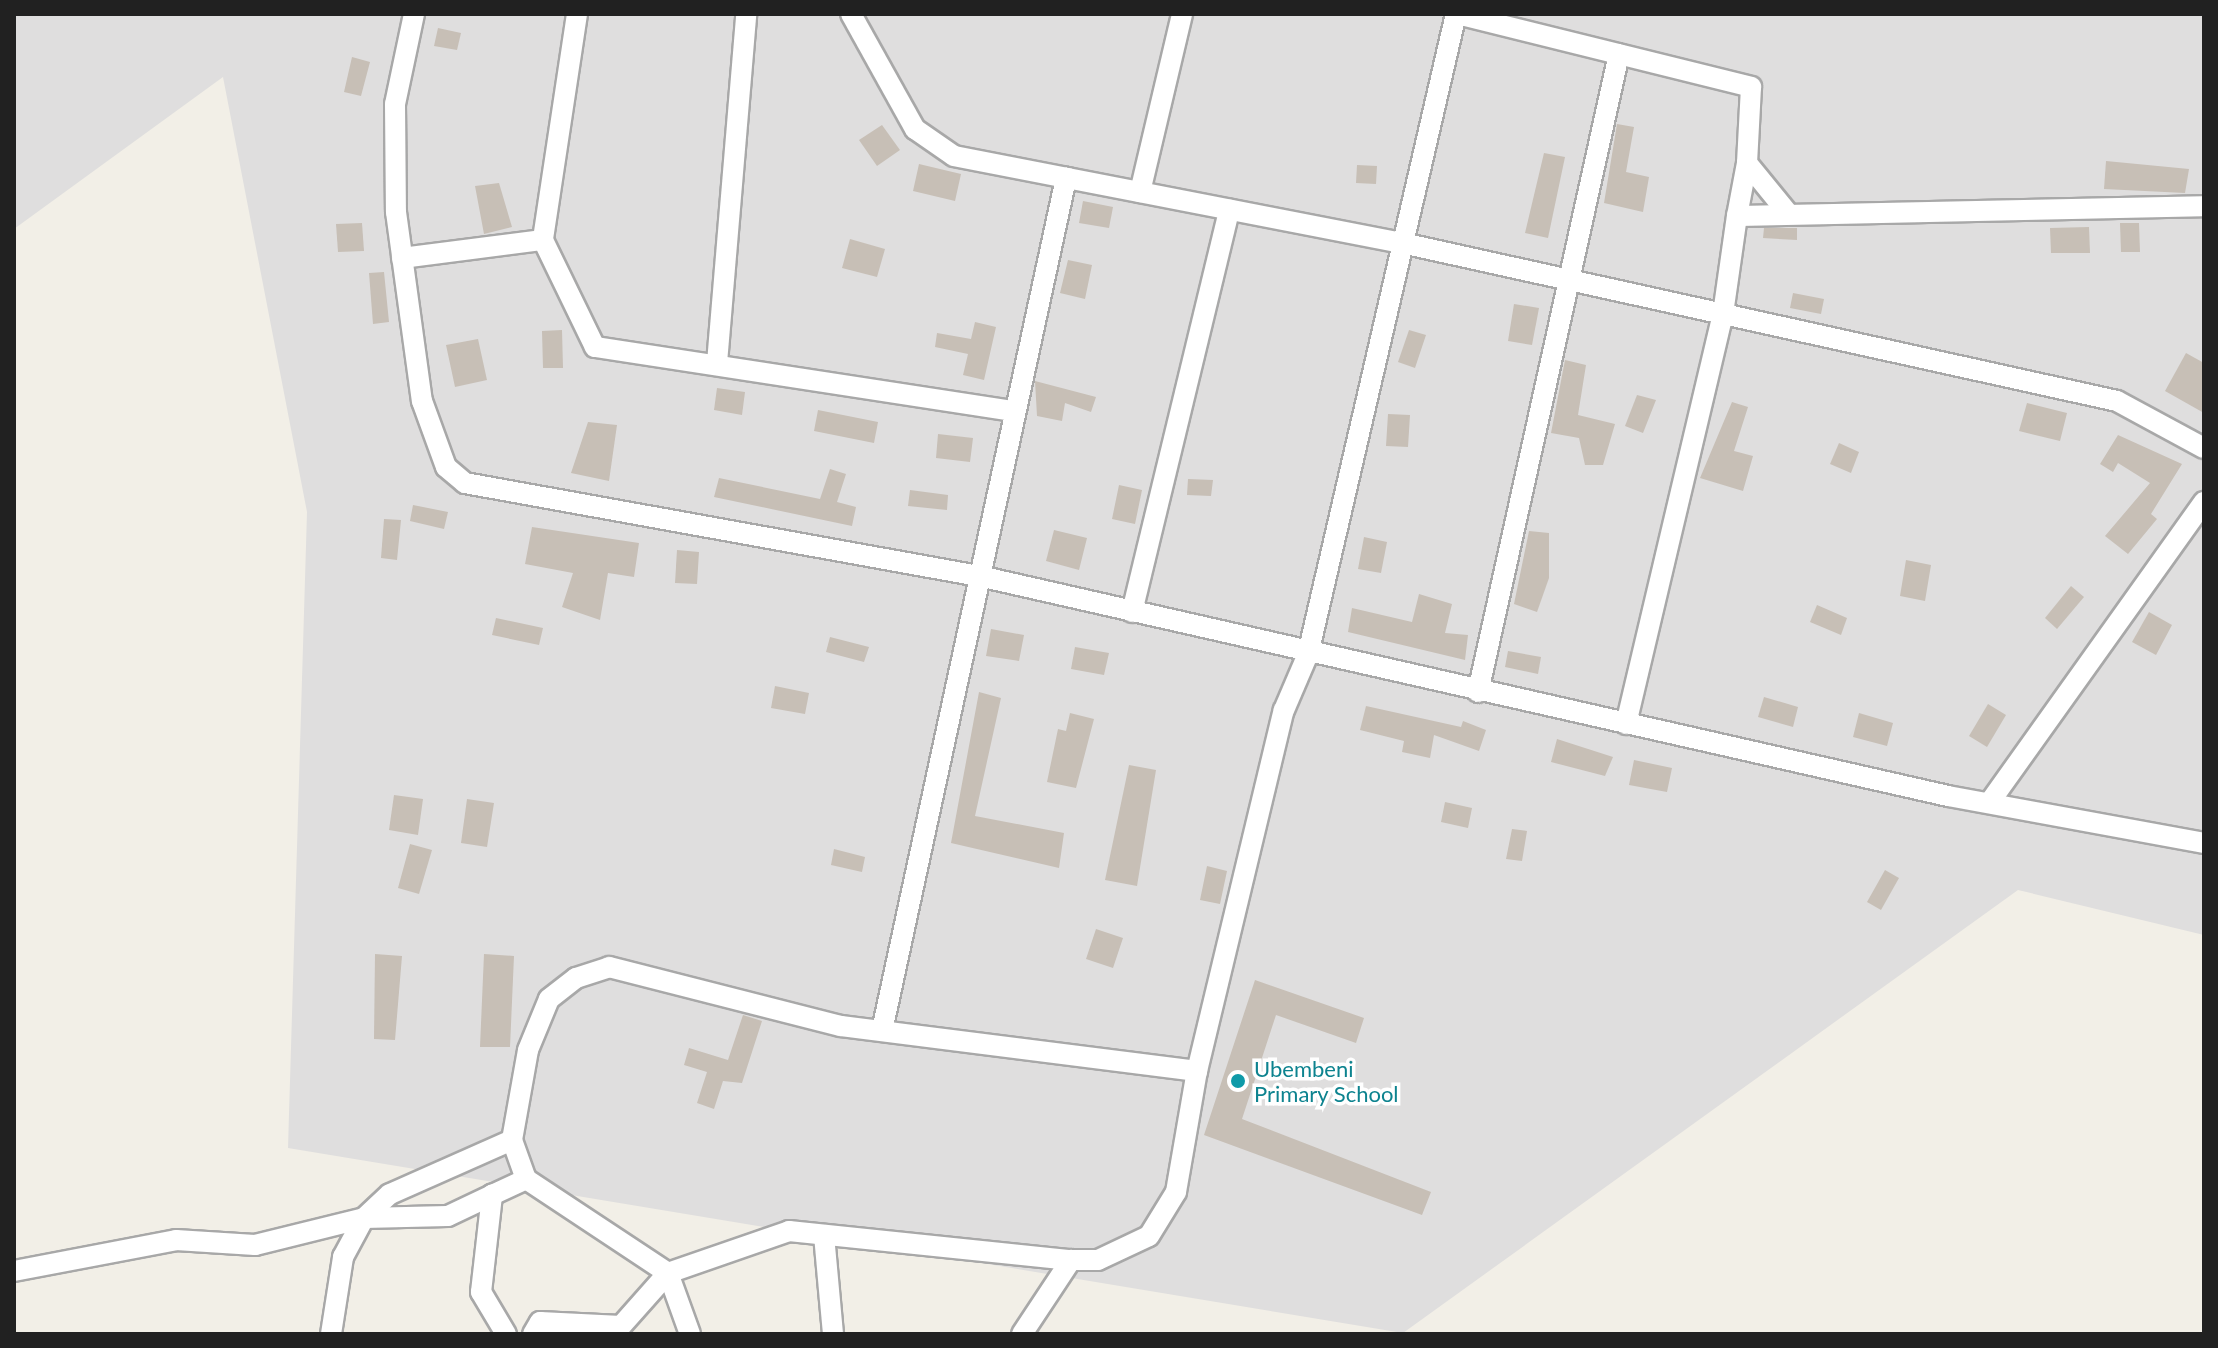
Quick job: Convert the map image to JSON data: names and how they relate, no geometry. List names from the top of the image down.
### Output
{
  "places": ["Ubembeni Primary School"]
}
